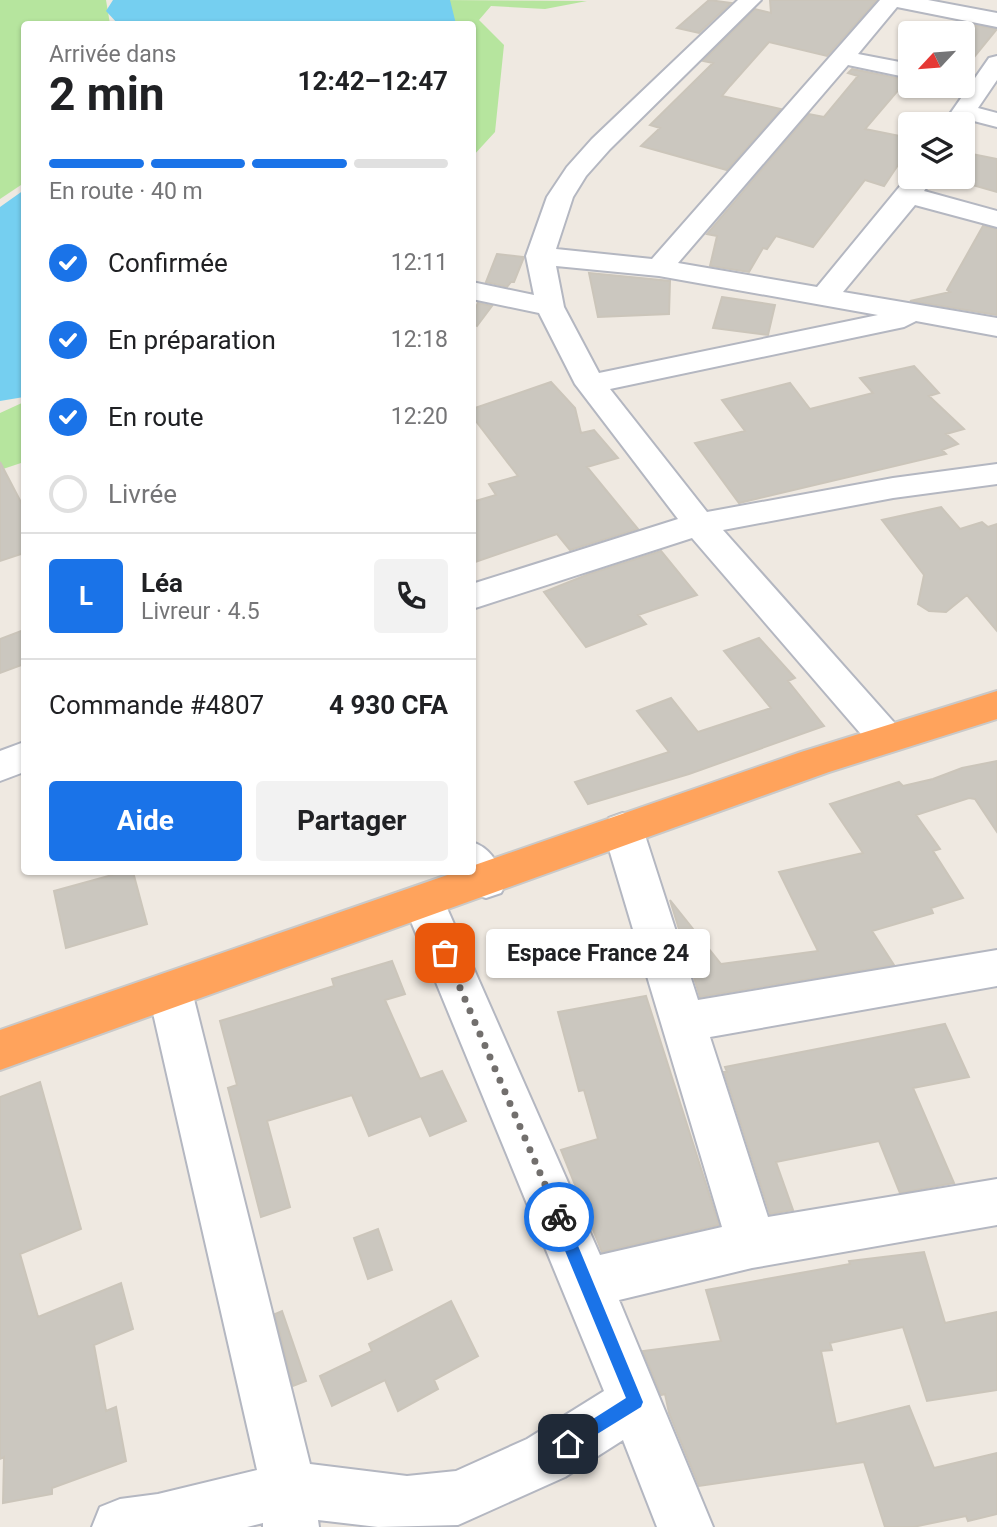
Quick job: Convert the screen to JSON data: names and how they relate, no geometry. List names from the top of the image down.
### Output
{
  "places": ["Espace France 24"],
  "north": "bottom left",
  "page": {
    "heading": ["2 min", "Arrivée dans", "12:42–12:47"],
    "panel": [
      "Léa",
      "Livreur · 4.5",
      "Commande #4807",
      "4 930 CFA"
    ],
    "bar": "En route · 40 m",
    "list": [
      ["Confirmée", "12:11"],
      ["En préparation", "12:18"],
      ["En route", "12:20"],
      "Livrée"
    ],
    "round": "L",
    "buttons": ["Aide", "Partager"],
    "bubble": "Espace France 24"
  }
}
